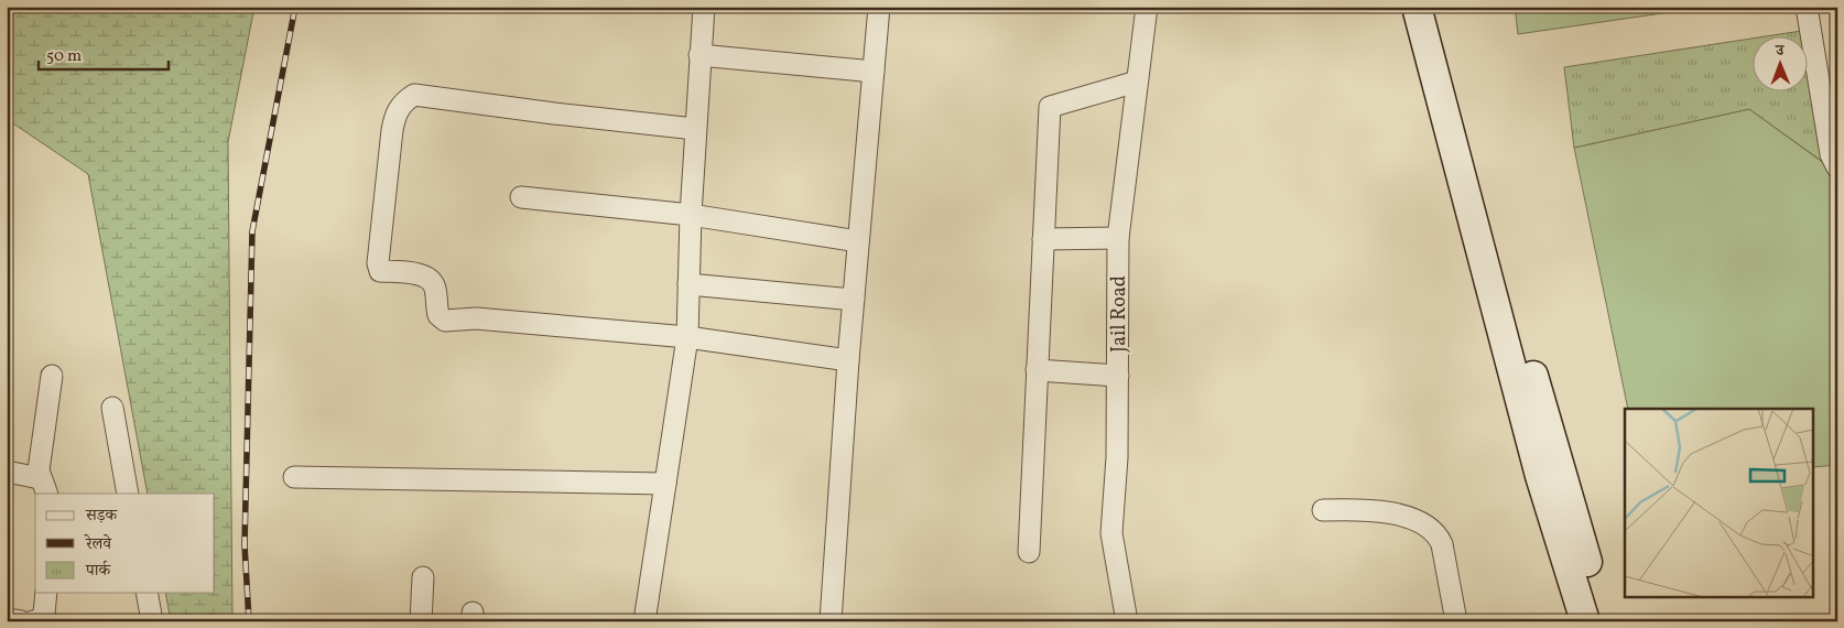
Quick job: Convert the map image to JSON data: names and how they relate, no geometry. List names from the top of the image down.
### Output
{
  "streets": {
    "street": ["Jail Road"]
  },
  "legend": ["सड़क", "रेलवे", "पार्क"],
  "scale_bar": "50 m",
  "north": "top"
}
